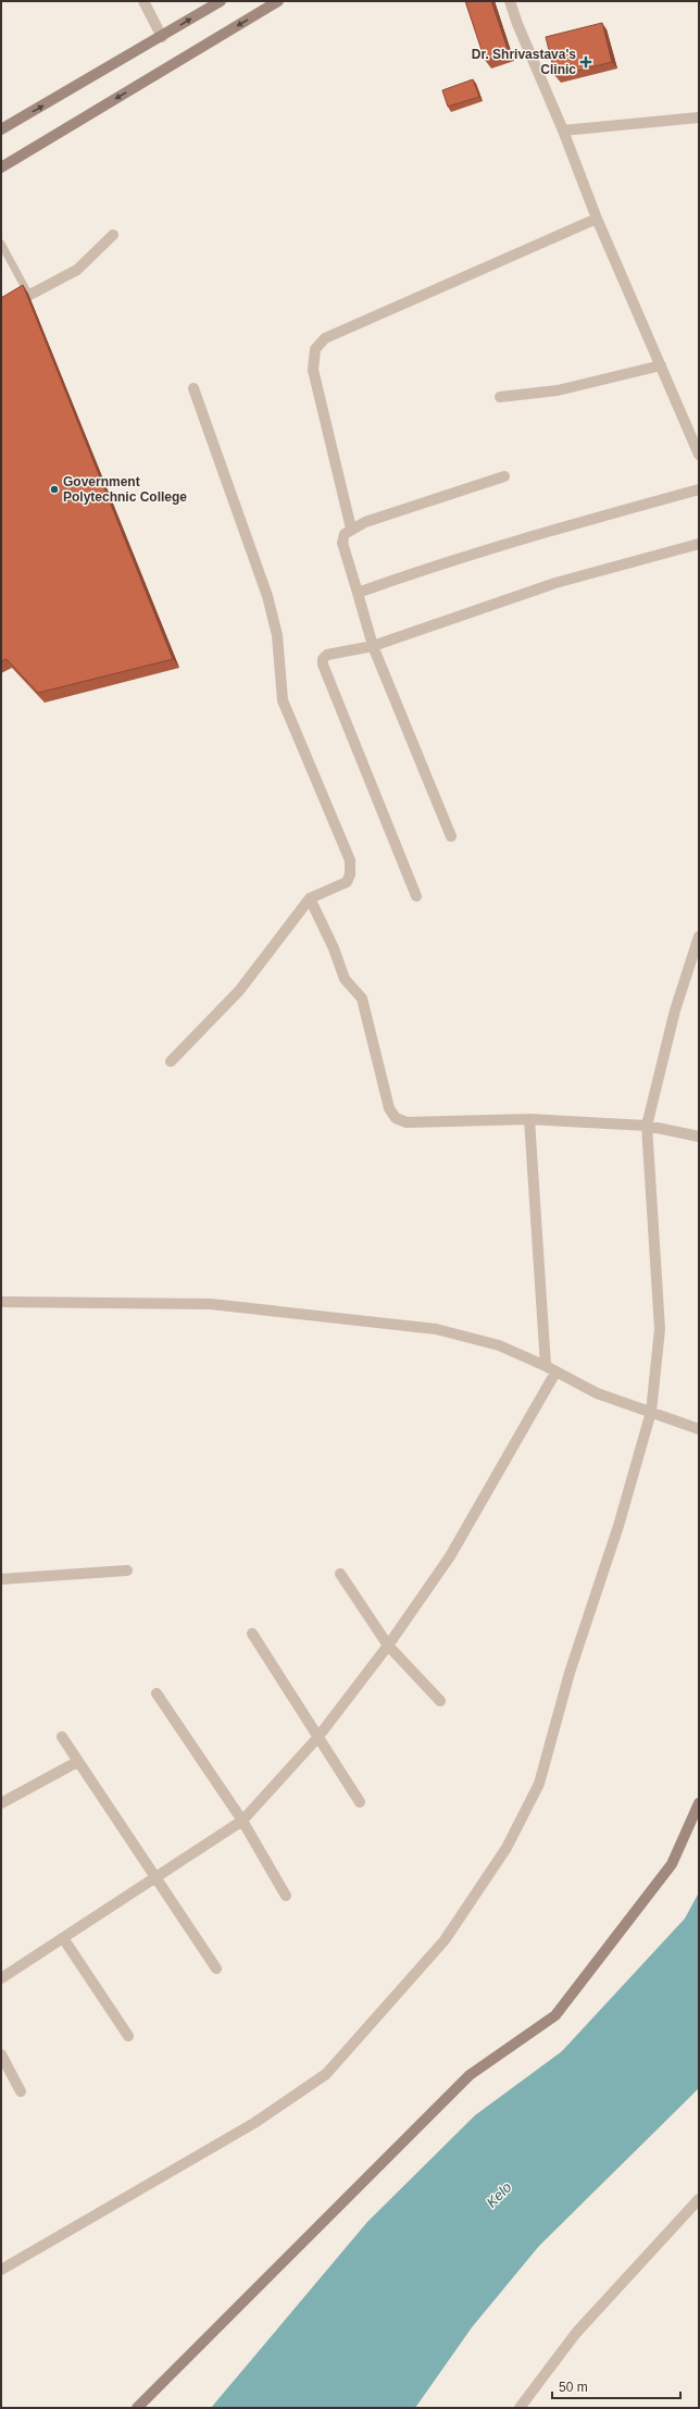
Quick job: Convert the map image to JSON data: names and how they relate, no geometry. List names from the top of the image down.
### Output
{
  "water": ["Kelo"],
  "places": {
    "health": ["Dr. Shrivastava's Clinic"],
    "other": ["Government Polytechnic College"]
  },
  "scale_bar": "50 m"
}
